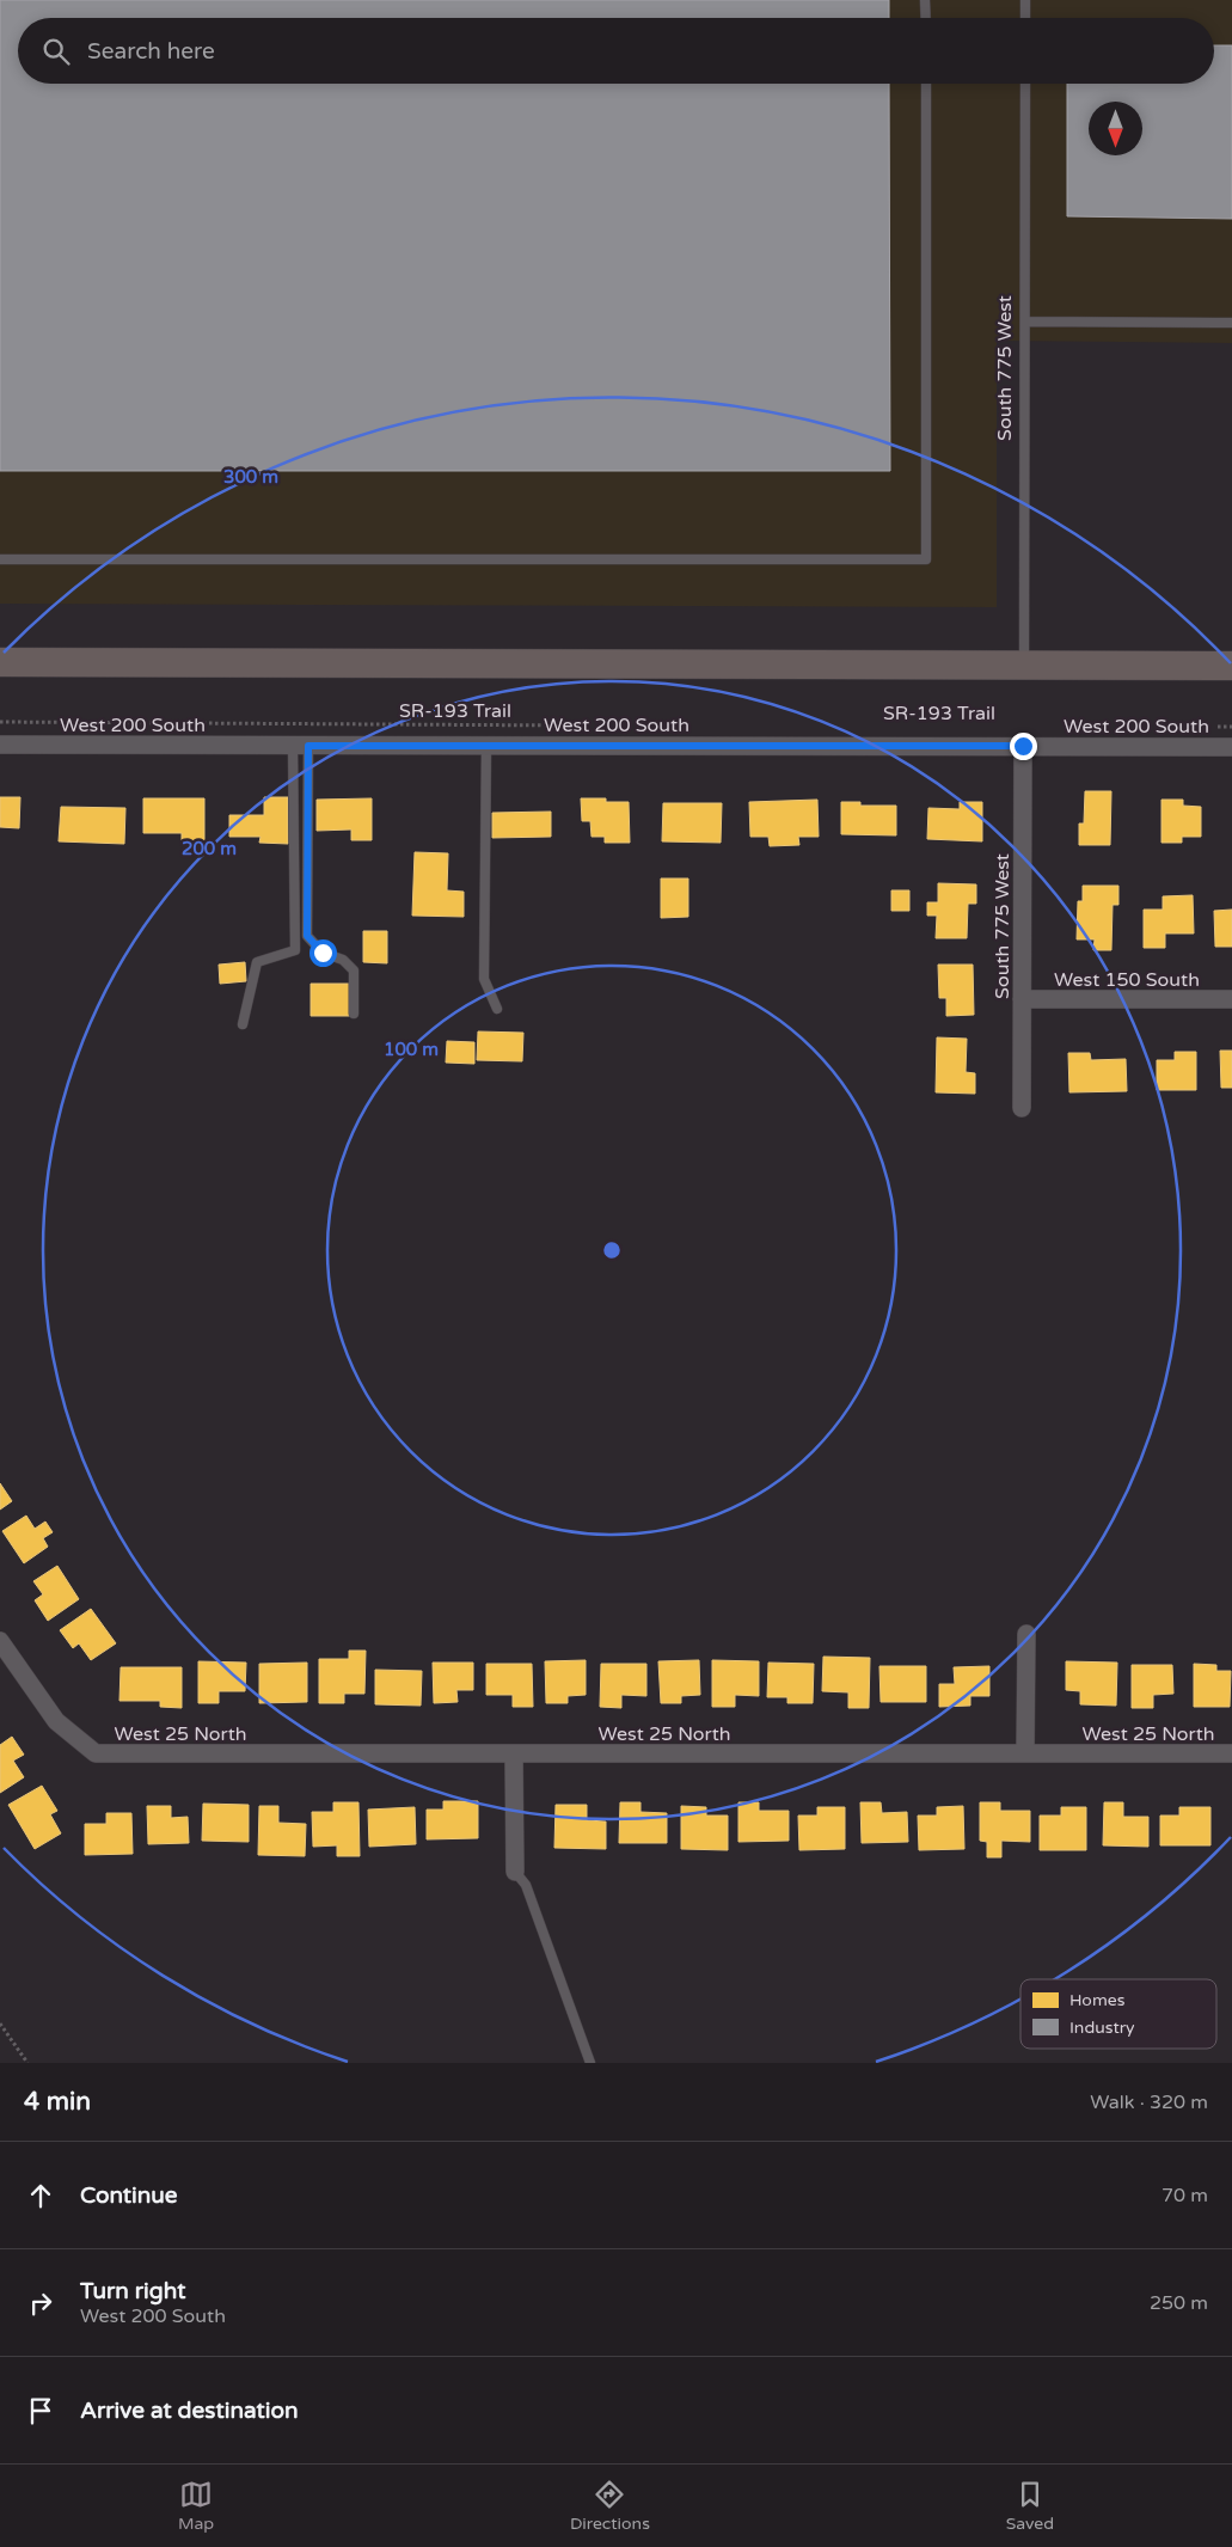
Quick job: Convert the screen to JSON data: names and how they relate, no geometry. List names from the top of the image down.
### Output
{
  "streets": {
    "street": [
      "South 775 West",
      "West 200 South",
      "West 150 South",
      "West 25 North"
    ],
    "path": ["SR-193 Trail"]
  },
  "crossings": [
    ["South 775 West", "West 200 South"],
    ["South 775 West", "West 150 South"]
  ],
  "legend": ["Homes", "Industry"],
  "north": "bottom",
  "page": {
    "search": "Search here",
    "heading": ["4 min", "Walk · 320 m"],
    "list": [
      ["Continue", "70 m"],
      ["Turn right", "West 200 South", "250 m"],
      "Arrive at destination"
    ],
    "nav": ["Map", "Directions", "Saved"]
  },
  "rings": ["300 m", "200 m", "100 m"]
}
